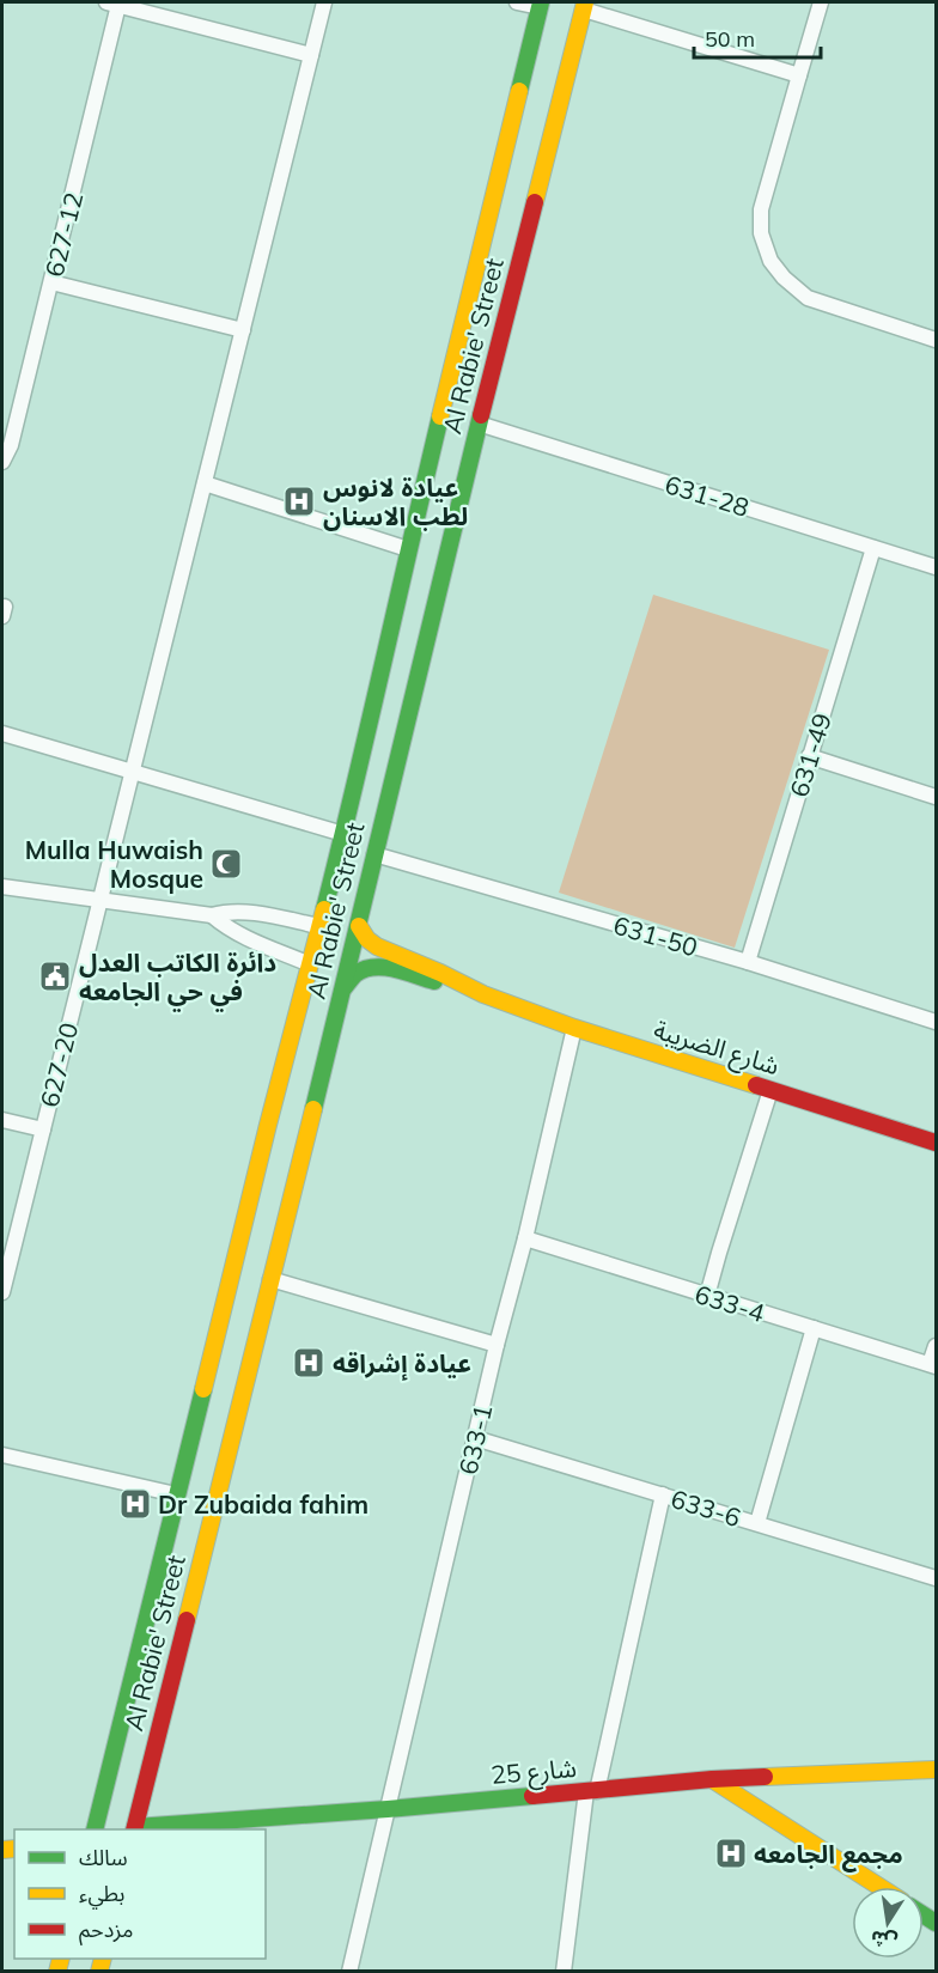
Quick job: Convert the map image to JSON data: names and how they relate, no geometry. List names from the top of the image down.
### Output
{
  "streets": {
    "main road": ["Al Rabie' Street", "شارع الضريبة", "شارع 25"],
    "street": [
      "627-12",
      "631-28",
      "631-49",
      "631-50",
      "627-20",
      "633-4",
      "633-1",
      "633-6"
    ]
  },
  "crossings": [
    ["Al Rabie' Street", "631-28"],
    ["Al Rabie' Street", "631-50"],
    ["Al Rabie' Street", "شارع الضريبة"],
    ["Al Rabie' Street", "شارع 25"],
    ["631-28", "631-49"],
    ["631-49", "631-50"],
    ["شارع الضريبة", "633-1"],
    ["633-4", "633-1"],
    ["633-1", "633-6"],
    ["633-1", "شارع 25"]
  ],
  "places": {
    "hospital": [
      "عيادة لانوس لطب الاسنان",
      "عيادة إشراقه",
      "Dr Zubaida fahim",
      "مجمع الجامعه"
    ],
    "mosque": ["Mulla Huwaish Mosque"],
    "public building": ["دائرة الكاتب العدل في حي الجامعه"]
  },
  "legend": ["سالك", "بطيء", "مزدحم"],
  "scale_bar": "50 m",
  "north": "bottom"
}
